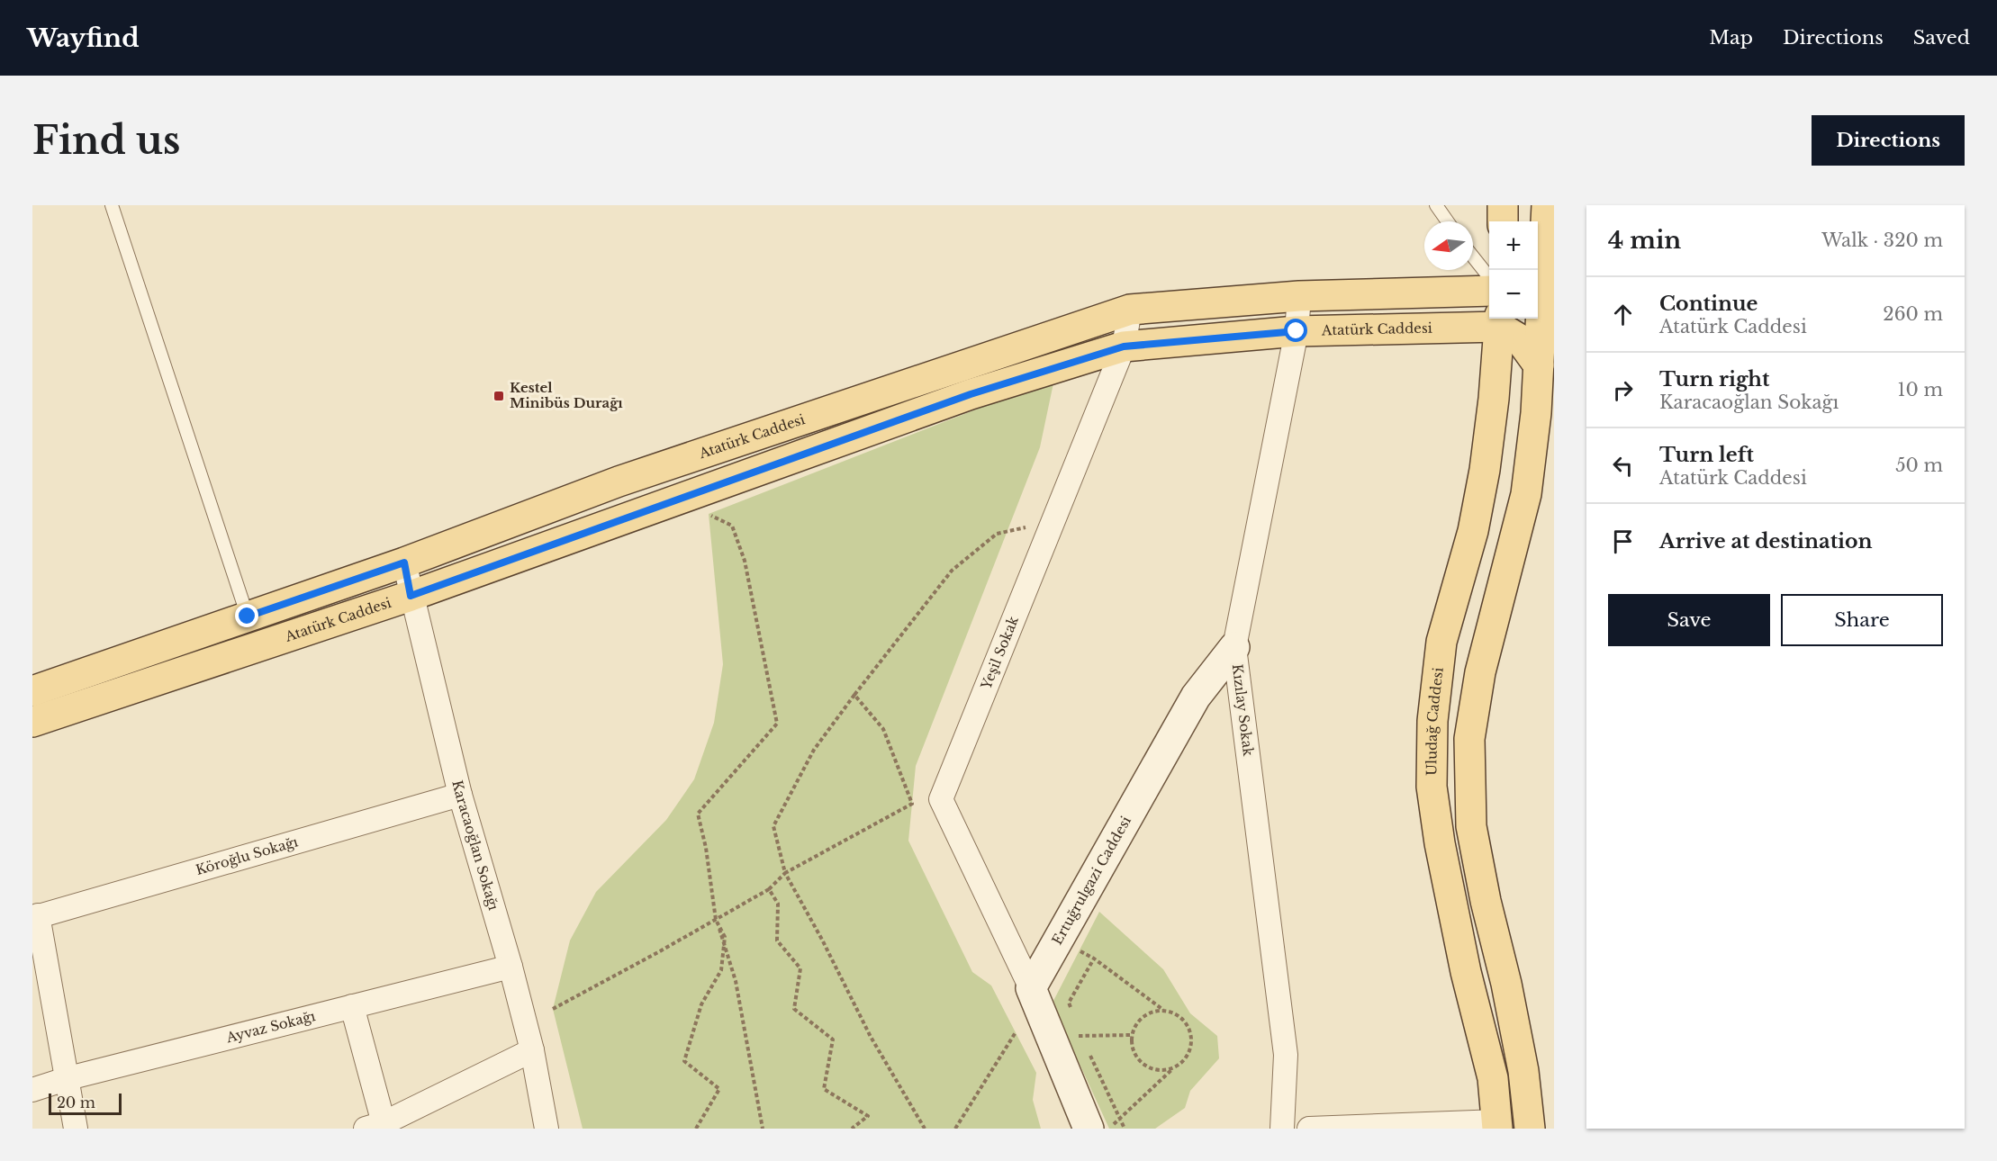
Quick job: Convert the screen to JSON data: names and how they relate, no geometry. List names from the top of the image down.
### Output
{
  "streets": {
    "main road": ["Atatürk Caddesi", "Uludağ Caddesi", "Ertuğrulgazi Caddesi"],
    "street": [
      "Yeşil Sokak",
      "Kızılay Sokak",
      "Karacaoğlan Sokağı",
      "Köroğlu Sokağı",
      "Ayvaz Sokağı"
    ]
  },
  "crossings": [
    ["Atatürk Caddesi", "Yeşil Sokak"],
    ["Atatürk Caddesi", "Kızılay Sokak"],
    ["Atatürk Caddesi", "Uludağ Caddesi"],
    ["Atatürk Caddesi", "Karacaoğlan Sokağı"],
    ["Yeşil Sokak", "Ertuğrulgazi Caddesi"],
    ["Kızılay Sokak", "Ertuğrulgazi Caddesi"],
    ["Karacaoğlan Sokağı", "Köroğlu Sokağı"],
    ["Karacaoğlan Sokağı", "Ayvaz Sokağı"]
  ],
  "places": {
    "transit": ["Kestel Minibüs Durağı"]
  },
  "scale_bar": "20 m",
  "north": "left",
  "page": {
    "header": "Wayfind",
    "nav": ["Map", "Directions", "Saved"],
    "buttons": [
      "Directions",
      ["Save", "Share"]
    ],
    "title": "Find us",
    "heading": ["4 min", "Walk · 320 m"],
    "map_buttons": ["+", "−"],
    "list": [
      ["Continue", "Atatürk Caddesi", "260 m"],
      ["Turn right", "Karacaoğlan Sokağı", "10 m"],
      ["Turn left", "Atatürk Caddesi", "50 m"],
      "Arrive at destination"
    ],
    "scale": "20 m"
  }
}
